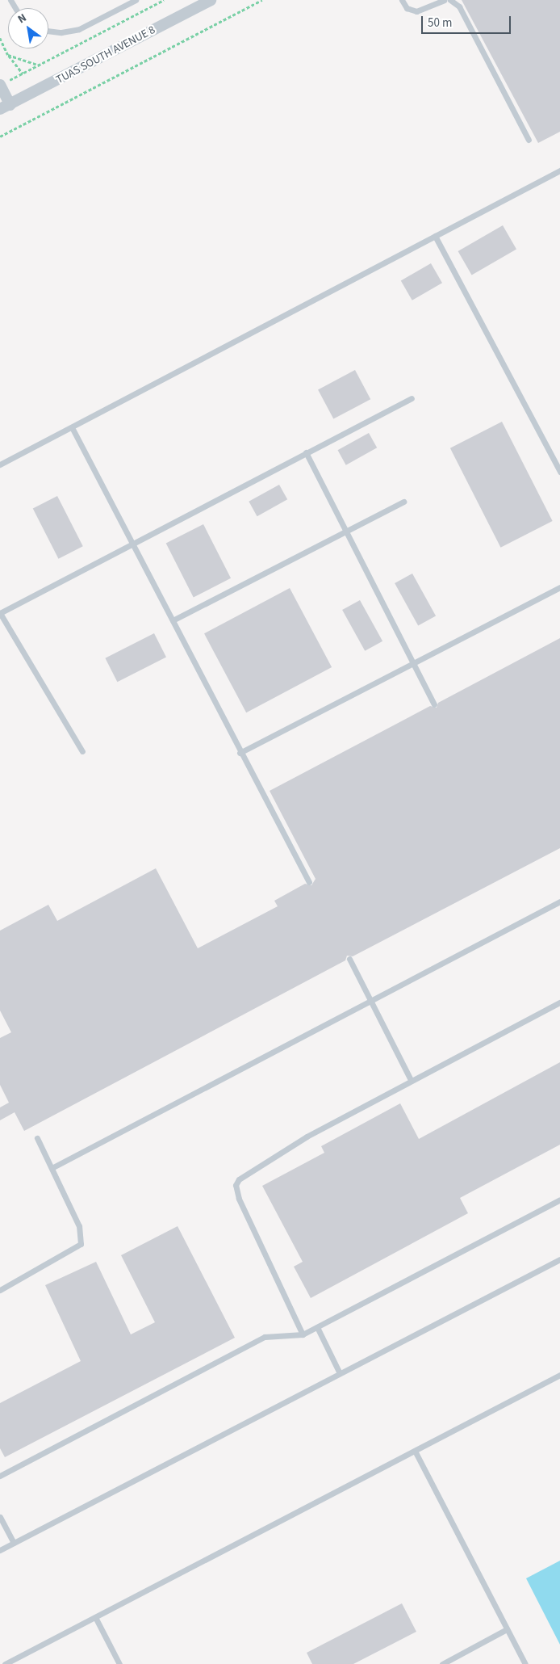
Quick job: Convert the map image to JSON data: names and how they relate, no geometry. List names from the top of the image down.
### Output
{
  "streets": {
    "street": ["TUAS SOUTH AVENUE 8"]
  },
  "scale_bar": "50 m",
  "north": "top left"
}
